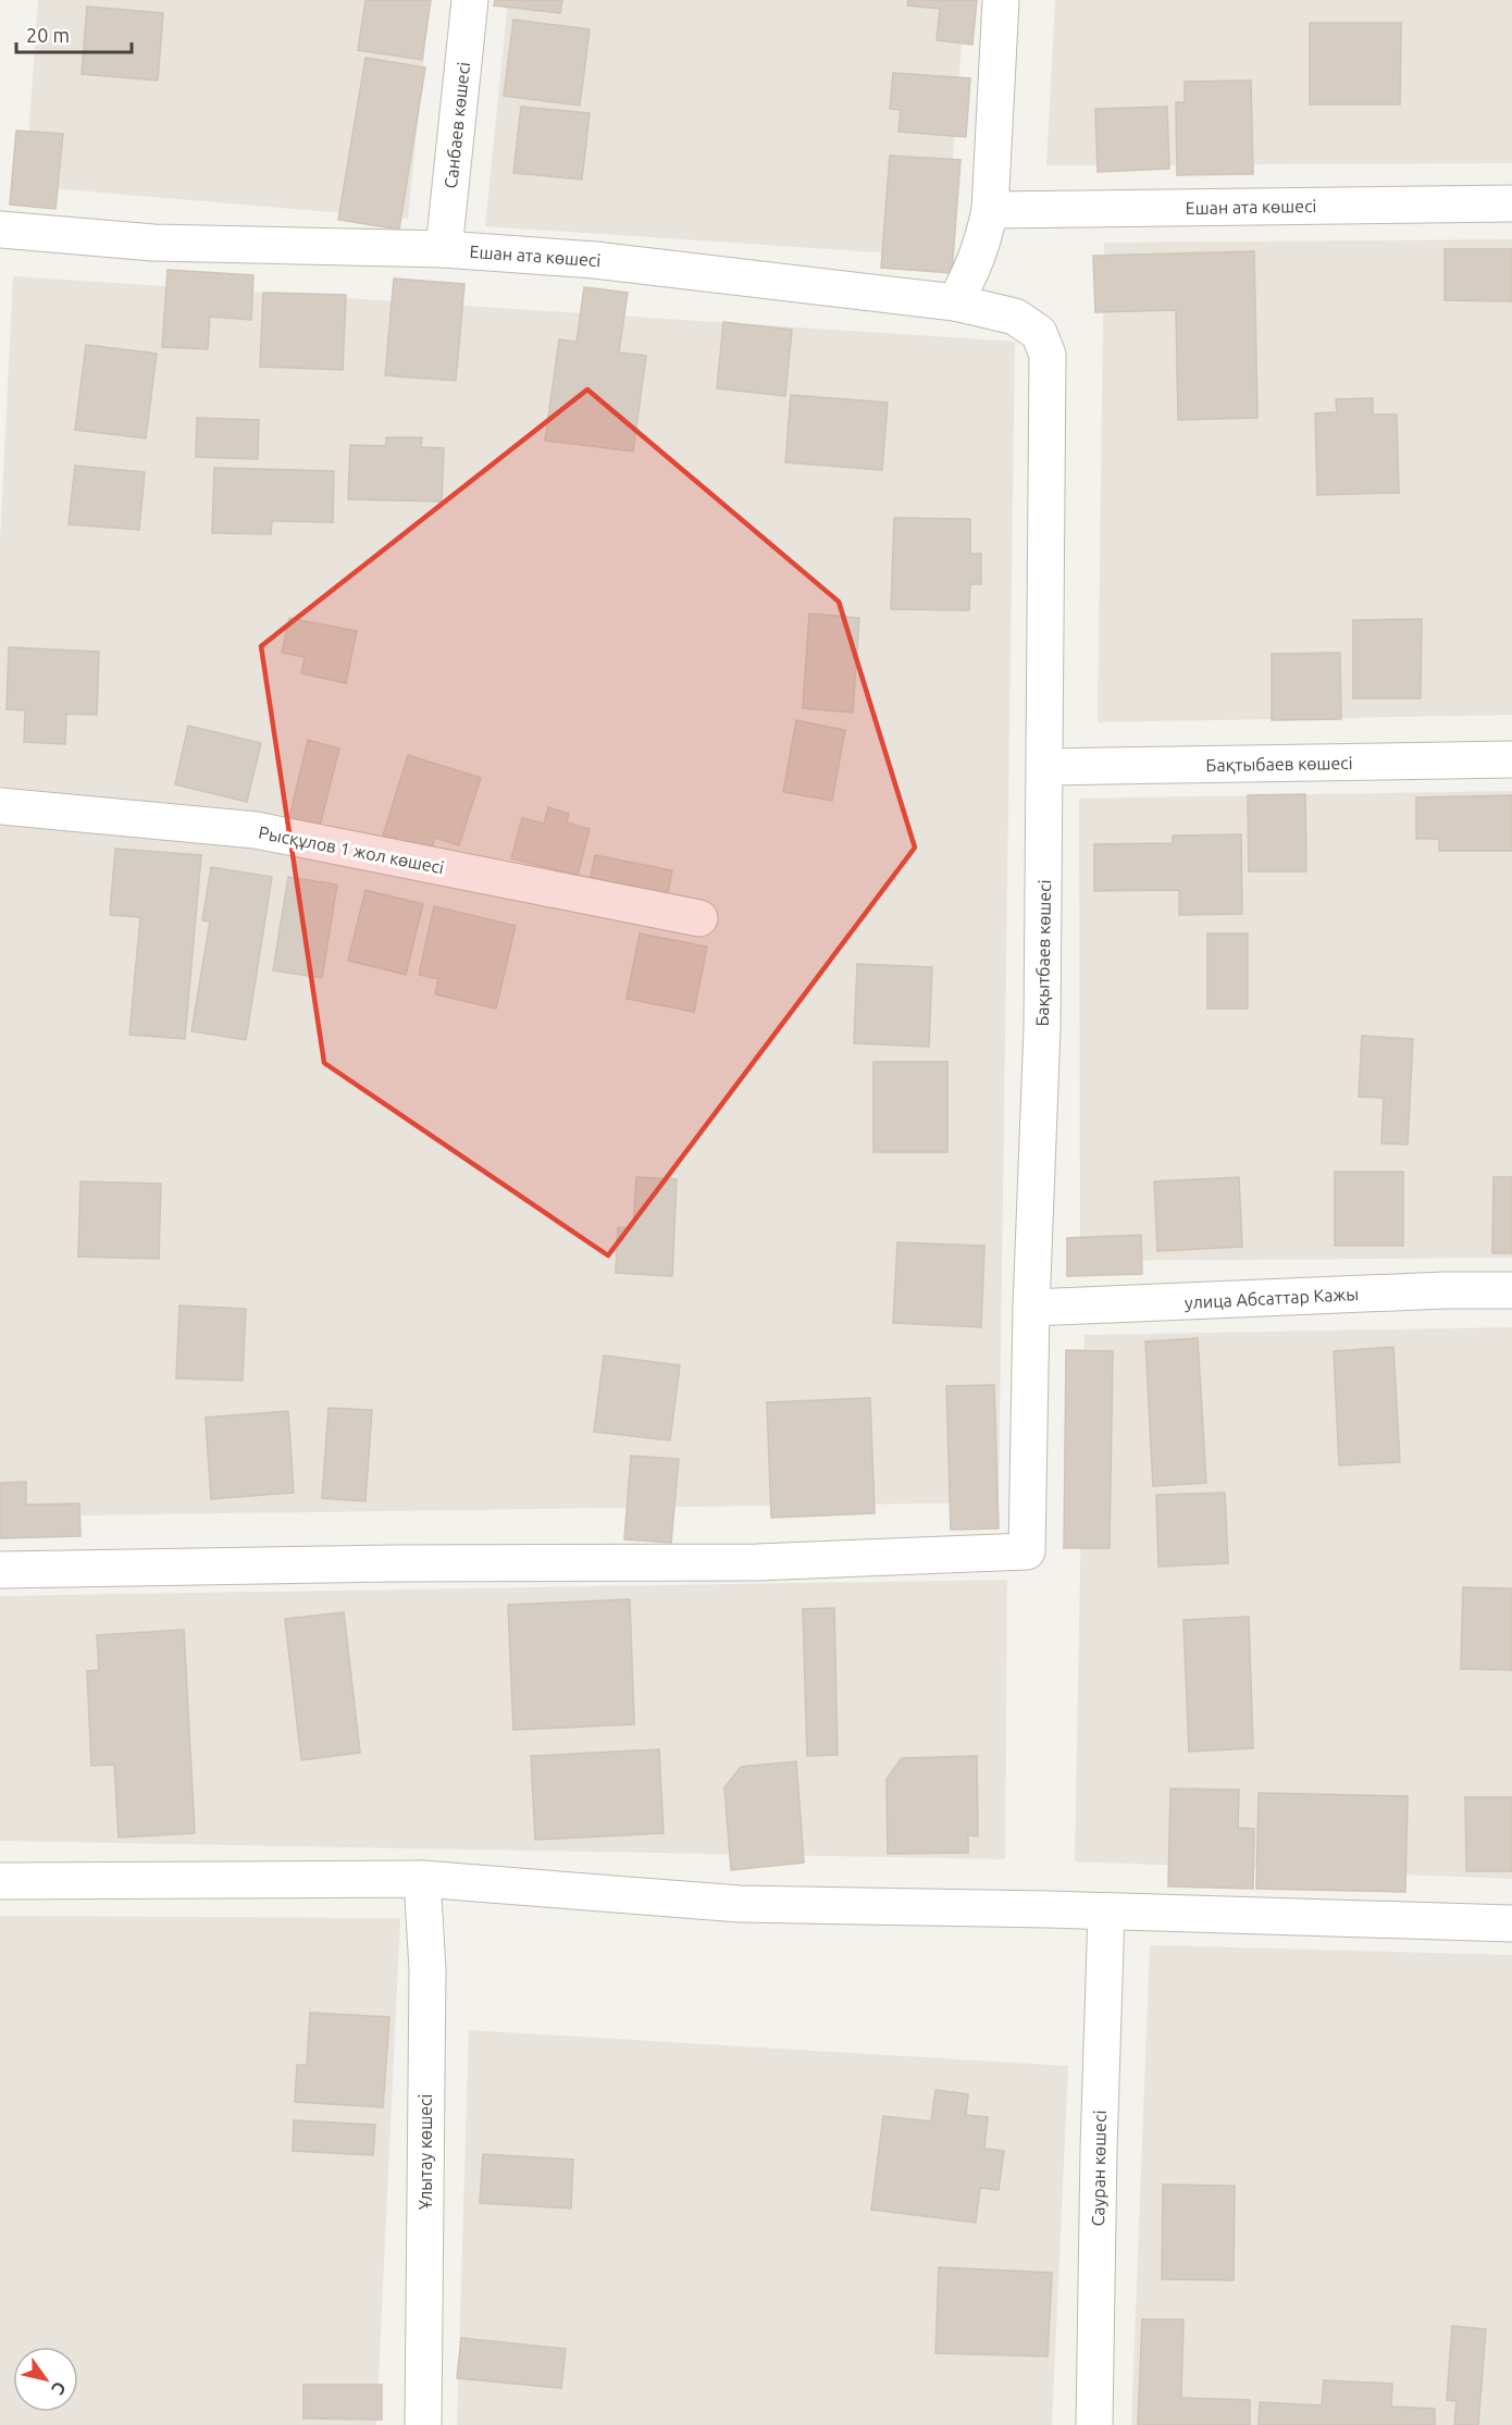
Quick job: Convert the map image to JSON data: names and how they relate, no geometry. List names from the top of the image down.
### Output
{
  "streets": {
    "street": [
      "Санбаев көшесі",
      "Ешан ата көшесі",
      "Бақтыбаев көшесі",
      "Рысқұлов 1 жол көшесі",
      "Бақытбаев көшесі",
      "улица Абсаттар Кажы",
      "Ұлытау көшесі",
      "Сауран көшесі"
    ]
  },
  "crossings": [
    ["Санбаев көшесі", "Ешан ата көшесі"],
    ["Ешан ата көшесі", "Бақытбаев көшесі"],
    ["Бақтыбаев көшесі", "Бақытбаев көшесі"],
    ["Бақытбаев көшесі", "улица Абсаттар Кажы"]
  ],
  "scale_bar": "20 m",
  "north": "bottom right"
}
